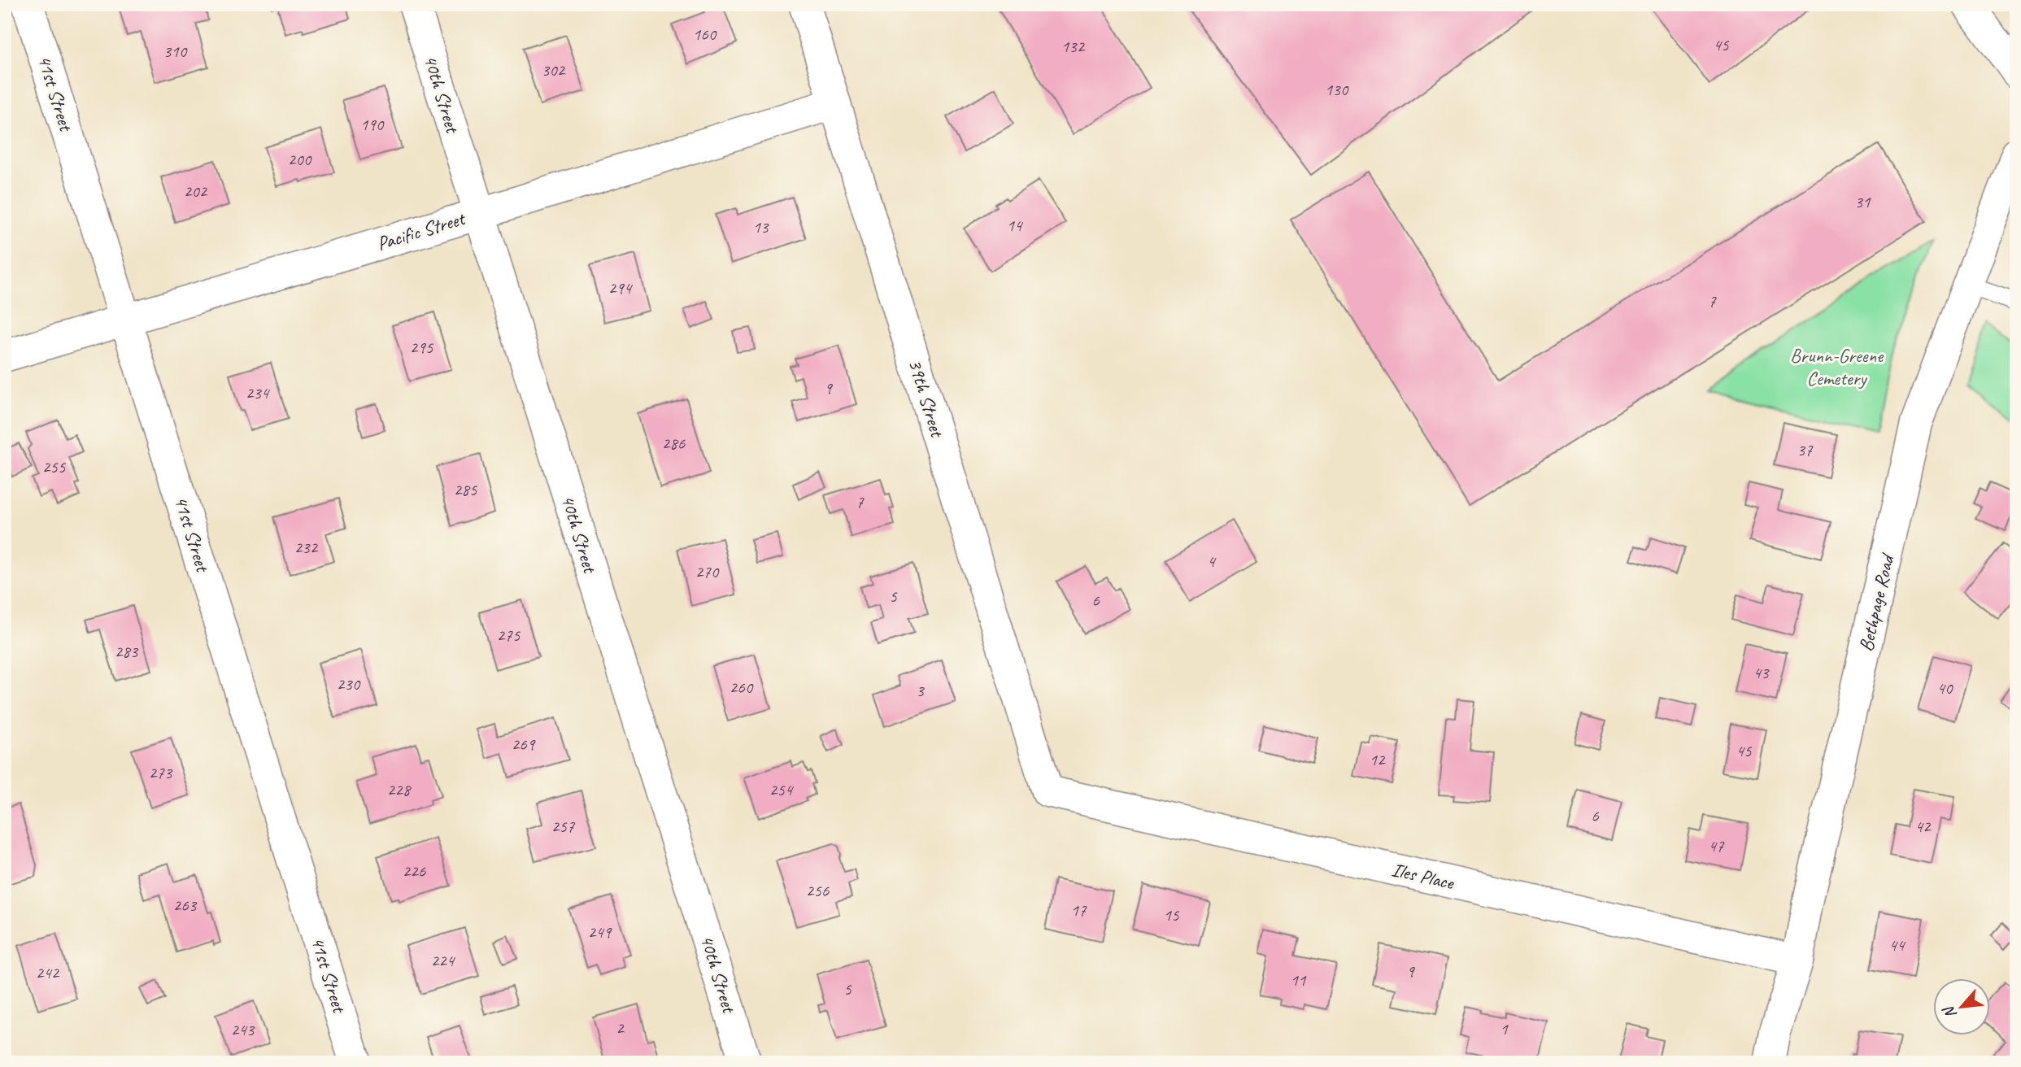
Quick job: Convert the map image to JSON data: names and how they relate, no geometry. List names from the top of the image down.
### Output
{
  "streets": {
    "street": [
      "41st Street",
      "40th Street",
      "Pacific Street",
      "39th Street",
      "Bethpage Road",
      "Iles Place"
    ]
  },
  "crossings": [
    ["41st Street", "Pacific Street"],
    ["40th Street", "Pacific Street"],
    ["Pacific Street", "39th Street"],
    ["39th Street", "Iles Place"],
    ["Bethpage Road", "Iles Place"]
  ],
  "parks": ["Brunn-Greene Cemetery"],
  "house_numbers": [
    "160",
    "45",
    "132",
    "310",
    "302",
    "130",
    "190",
    "200",
    "202",
    "31",
    "14",
    "13",
    "294",
    "7",
    "295",
    "9",
    "234",
    "286",
    "37",
    "255",
    "285",
    "7",
    "232",
    "4",
    "270",
    "5",
    "6",
    "275",
    "283",
    "43",
    "230",
    "260",
    "40",
    "3",
    "269",
    "45",
    "12",
    "273",
    "228",
    "254",
    "6",
    "257",
    "42",
    "47",
    "226",
    "256",
    "263",
    "17",
    "15",
    "249",
    "44",
    "224",
    "9",
    "242",
    "11",
    "5",
    "2",
    "1",
    "243"
  ],
  "north": "bottom left"
}
